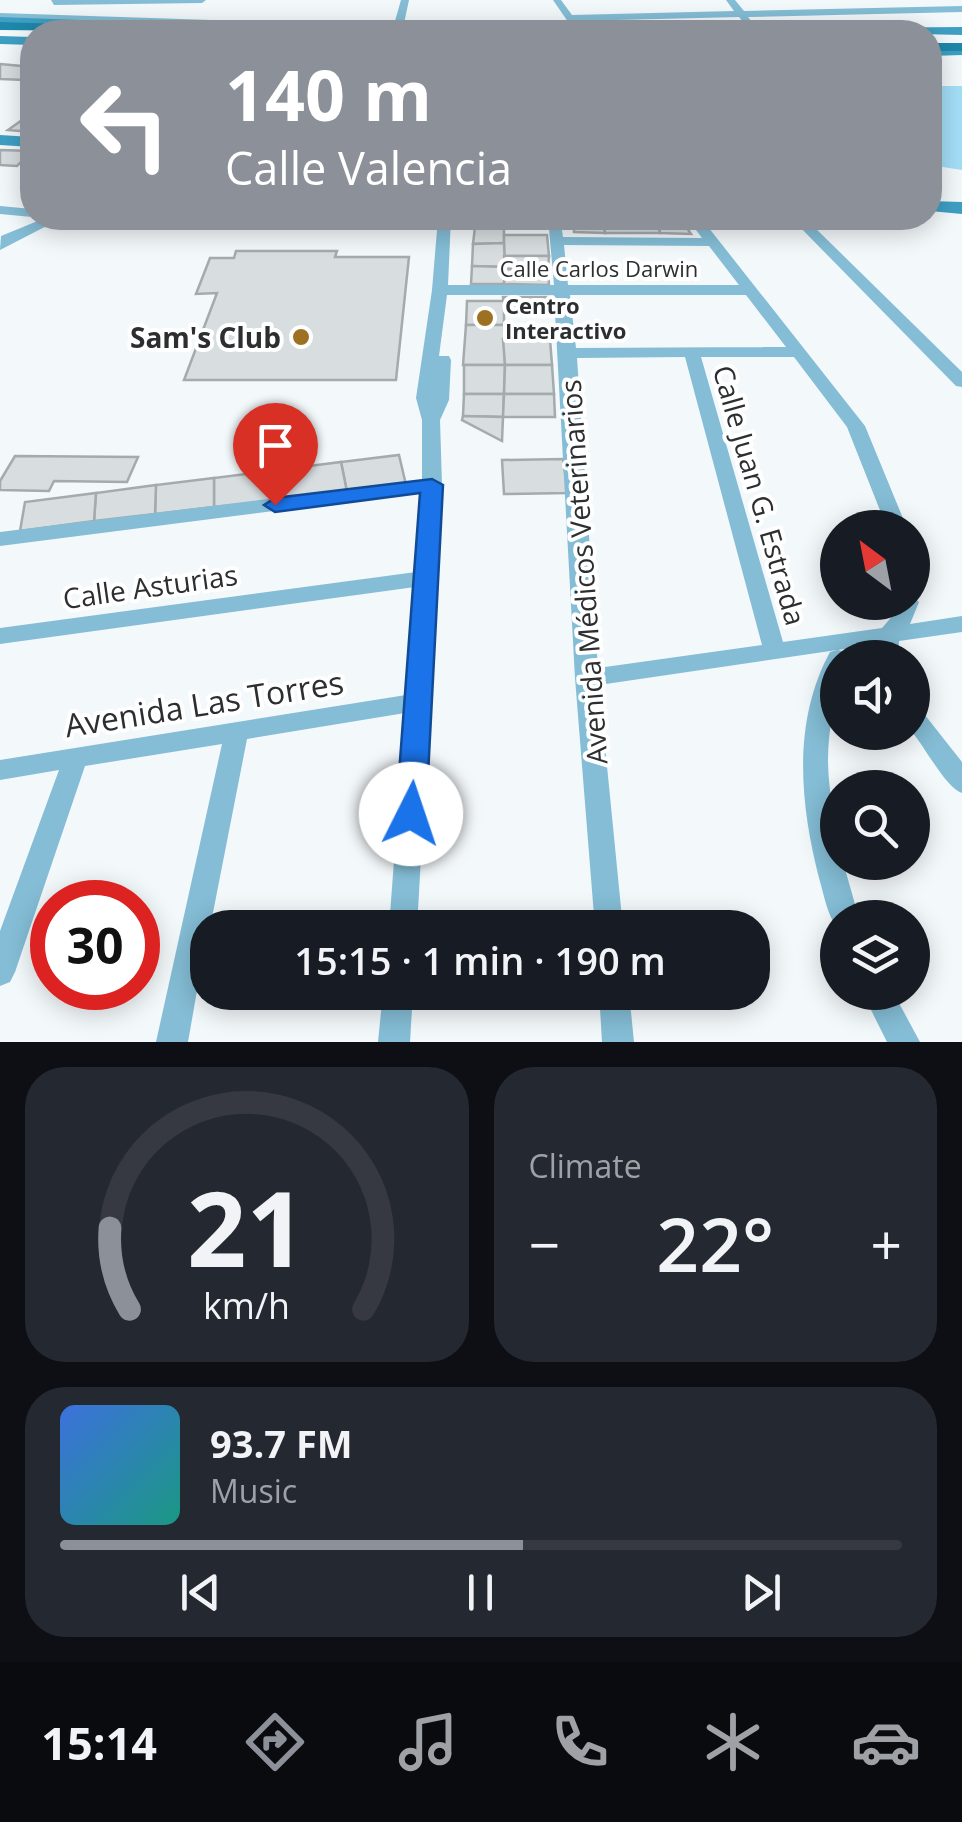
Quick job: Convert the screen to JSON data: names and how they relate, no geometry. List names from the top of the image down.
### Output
{
  "streets": {
    "street": [
      "Calle Carlos Darwin",
      "Calle Juan G. Estrada",
      "Avenida Médicos Veterinarios",
      "Calle Asturias",
      "Avenida Las Torres"
    ]
  },
  "crossings": [
    ["Calle Carlos Darwin", "Avenida Médicos Veterinarios"]
  ],
  "places": ["Centro Interactivo", "Sam's Club"],
  "north": "top left",
  "page": {
    "turn": ["140 m", "Calle Valencia"],
    "limit": "30",
    "trip": "15:15 · 1 min · 190 m",
    "tile": "Climate",
    "heat": ["−", "22°", "+"],
    "song": ["93.7 FM", "Music"],
    "tabs": "15:14",
    "gauge": ["21", "km/h"]
  }
}
